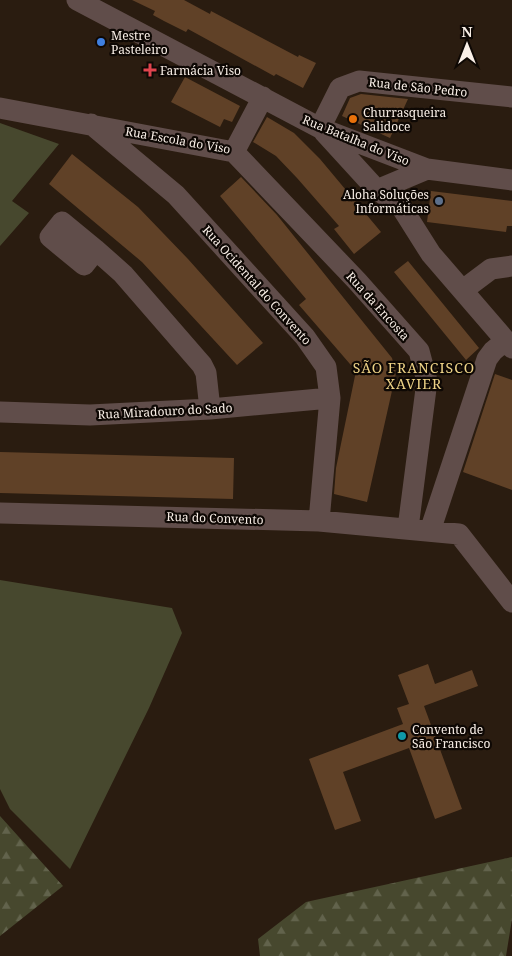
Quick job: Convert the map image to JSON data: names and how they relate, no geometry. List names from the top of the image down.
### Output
{
  "streets": {
    "street": [
      "Rua de São Pedro",
      "Rua Escola do Viso",
      "Rua Batalha do Viso",
      "Rua Ocidental do Convento",
      "Rua da Encosta",
      "Rua Miradouro do Sado",
      "Rua do Convento"
    ]
  },
  "crossings": [
    ["Rua de São Pedro", "Rua Batalha do Viso"],
    ["Rua Escola do Viso", "Rua Batalha do Viso"],
    ["Rua Escola do Viso", "Rua Ocidental do Convento"],
    ["Rua Escola do Viso", "Rua da Encosta"],
    ["Rua Ocidental do Convento", "Rua Miradouro do Sado"],
    ["Rua Ocidental do Convento", "Rua do Convento"],
    ["Rua da Encosta", "Rua do Convento"]
  ],
  "districts": ["SÃO FRANCISCO XAVIER"],
  "places": {
    "other": [
      "Mestre Pasteleiro",
      "Churrasqueira Salidoce",
      "Aloha Soluções Informáticas",
      "Convento de São Francisco"
    ],
    "health": ["Farmácia Viso"]
  },
  "north": "top"
}
